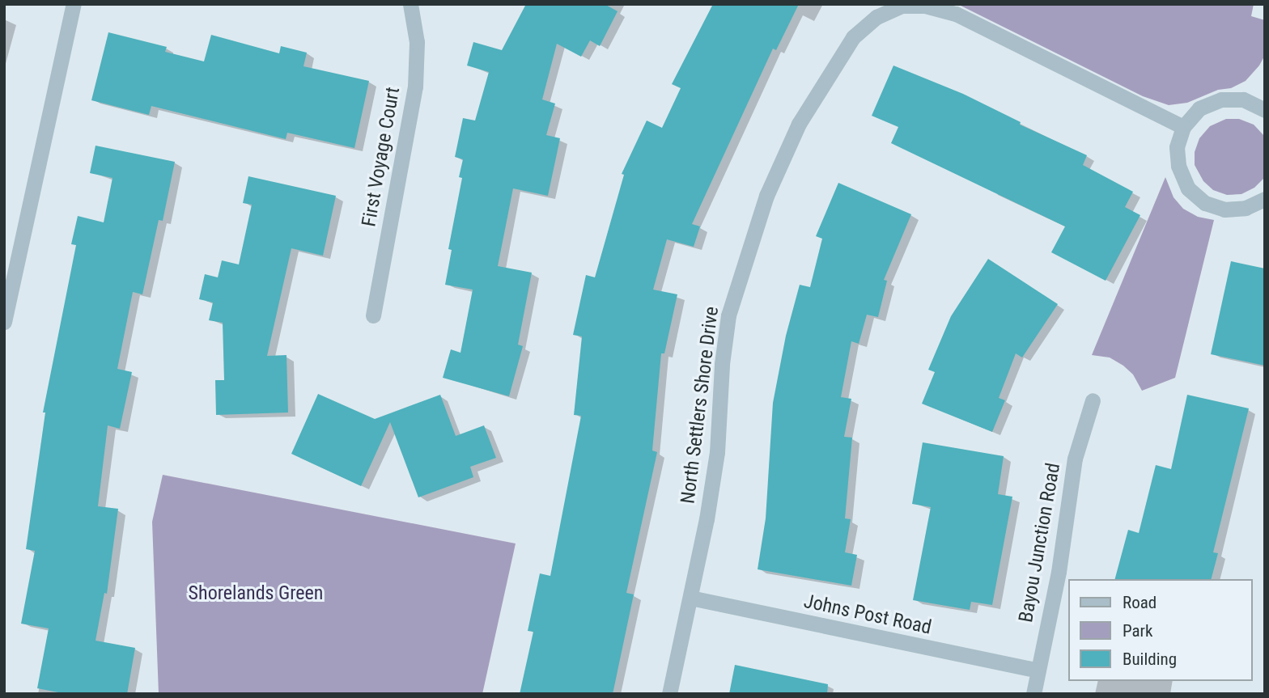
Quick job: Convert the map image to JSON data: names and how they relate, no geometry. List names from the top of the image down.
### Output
{
  "streets": {
    "street": [
      "First Voyage Court",
      "North Settlers Shore Drive",
      "Bayou Junction Road",
      "Johns Post Road"
    ]
  },
  "crossings": [
    ["North Settlers Shore Drive", "Johns Post Road"],
    ["Bayou Junction Road", "Johns Post Road"]
  ],
  "parks": ["Shorelands Green"],
  "legend": ["Road", "Park", "Building"]
}
